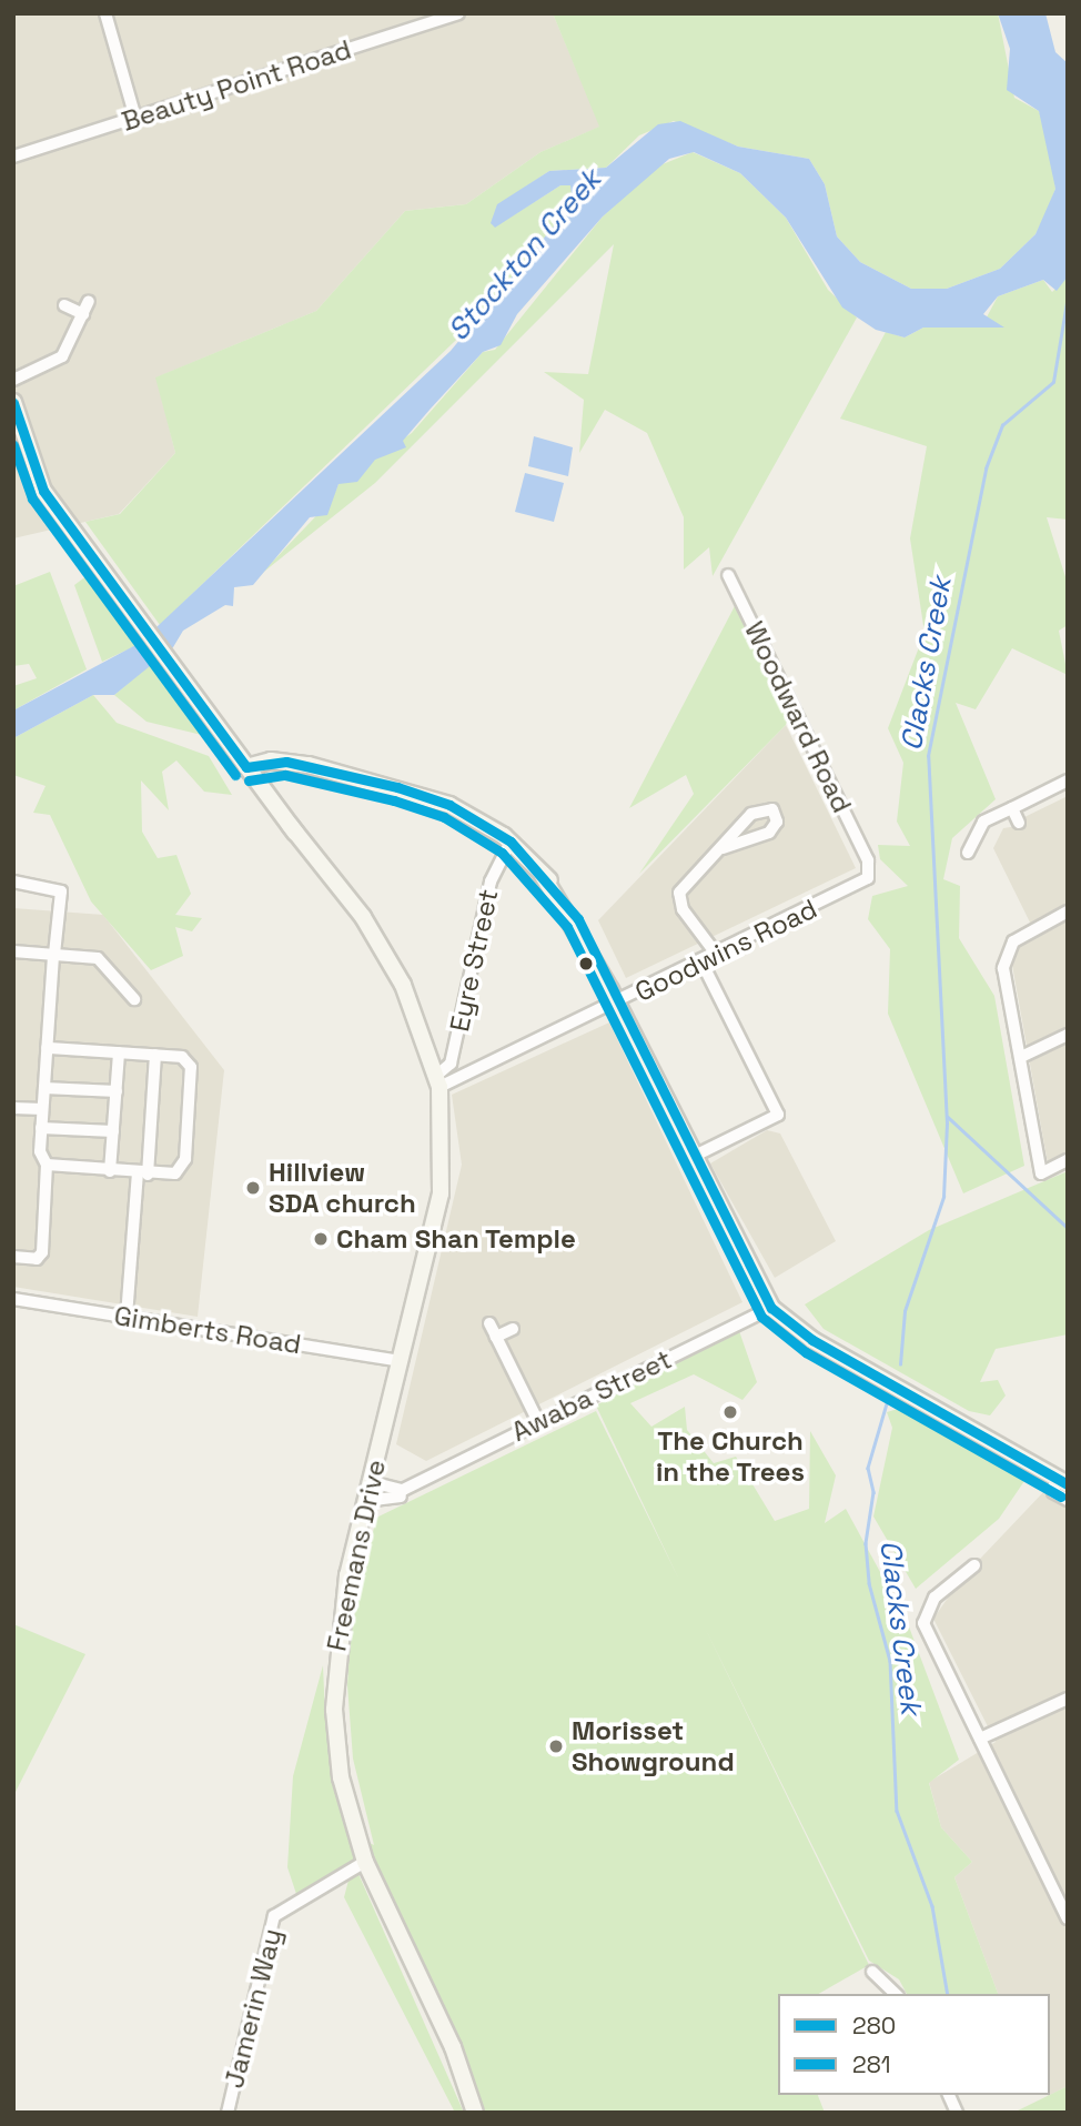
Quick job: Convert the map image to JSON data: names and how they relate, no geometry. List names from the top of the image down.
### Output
{
  "streets": {
    "main road": ["Freemans Drive"],
    "street": [
      "Beauty Point Road",
      "Woodward Road",
      "Goodwins Road",
      "Eyre Street",
      "Gimberts Road",
      "Awaba Street",
      "Jamerin Way"
    ]
  },
  "crossings": [
    ["Woodward Road", "Goodwins Road"],
    ["Goodwins Road", "Eyre Street"],
    ["Goodwins Road", "Freemans Drive"],
    ["Eyre Street", "Freemans Drive"],
    ["Gimberts Road", "Freemans Drive"],
    ["Awaba Street", "Freemans Drive"],
    ["Freemans Drive", "Jamerin Way"]
  ],
  "water": ["Stockton Creek", "Clacks Creek"],
  "places": [
    "Hillview SDA church",
    "Cham Shan Temple",
    "The Church in the Trees",
    "Morisset Showground"
  ],
  "lines": ["transit line 280", "transit line 281"],
  "legend": ["280", "281"]
}
